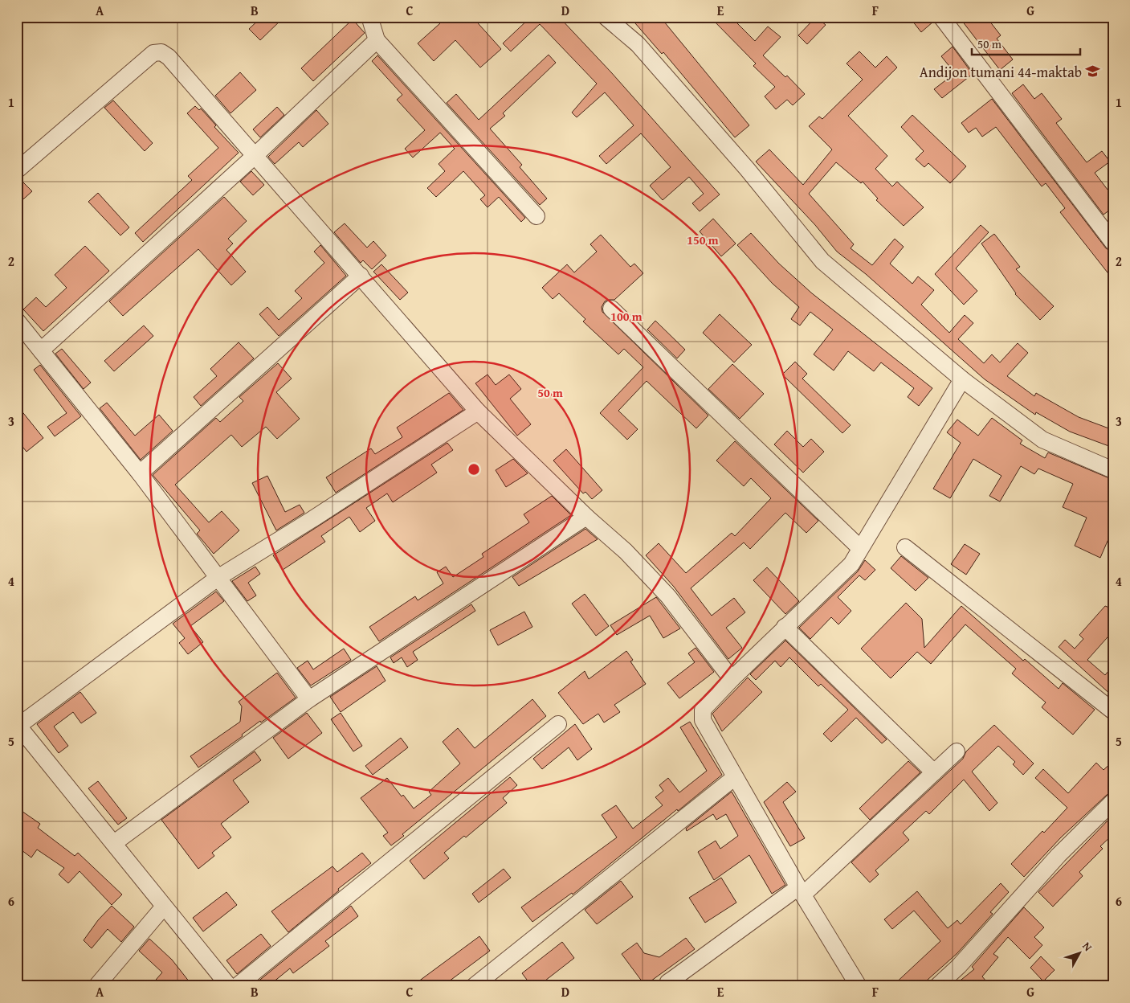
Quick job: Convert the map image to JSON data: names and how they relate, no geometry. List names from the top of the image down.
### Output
{
  "places": {
    "school or university": ["Andijon tumani 44-maktab"]
  },
  "scale_bar": "50 m",
  "north": "top right",
  "grid": {
    "columns": [
      "A",
      "B",
      "C",
      "D",
      "E",
      "F",
      "G"
    ],
    "rows": [
      "1",
      "2",
      "3",
      "4",
      "5",
      "6"
    ]
  },
  "rings": ["150 m", "100 m", "50 m"]
}
